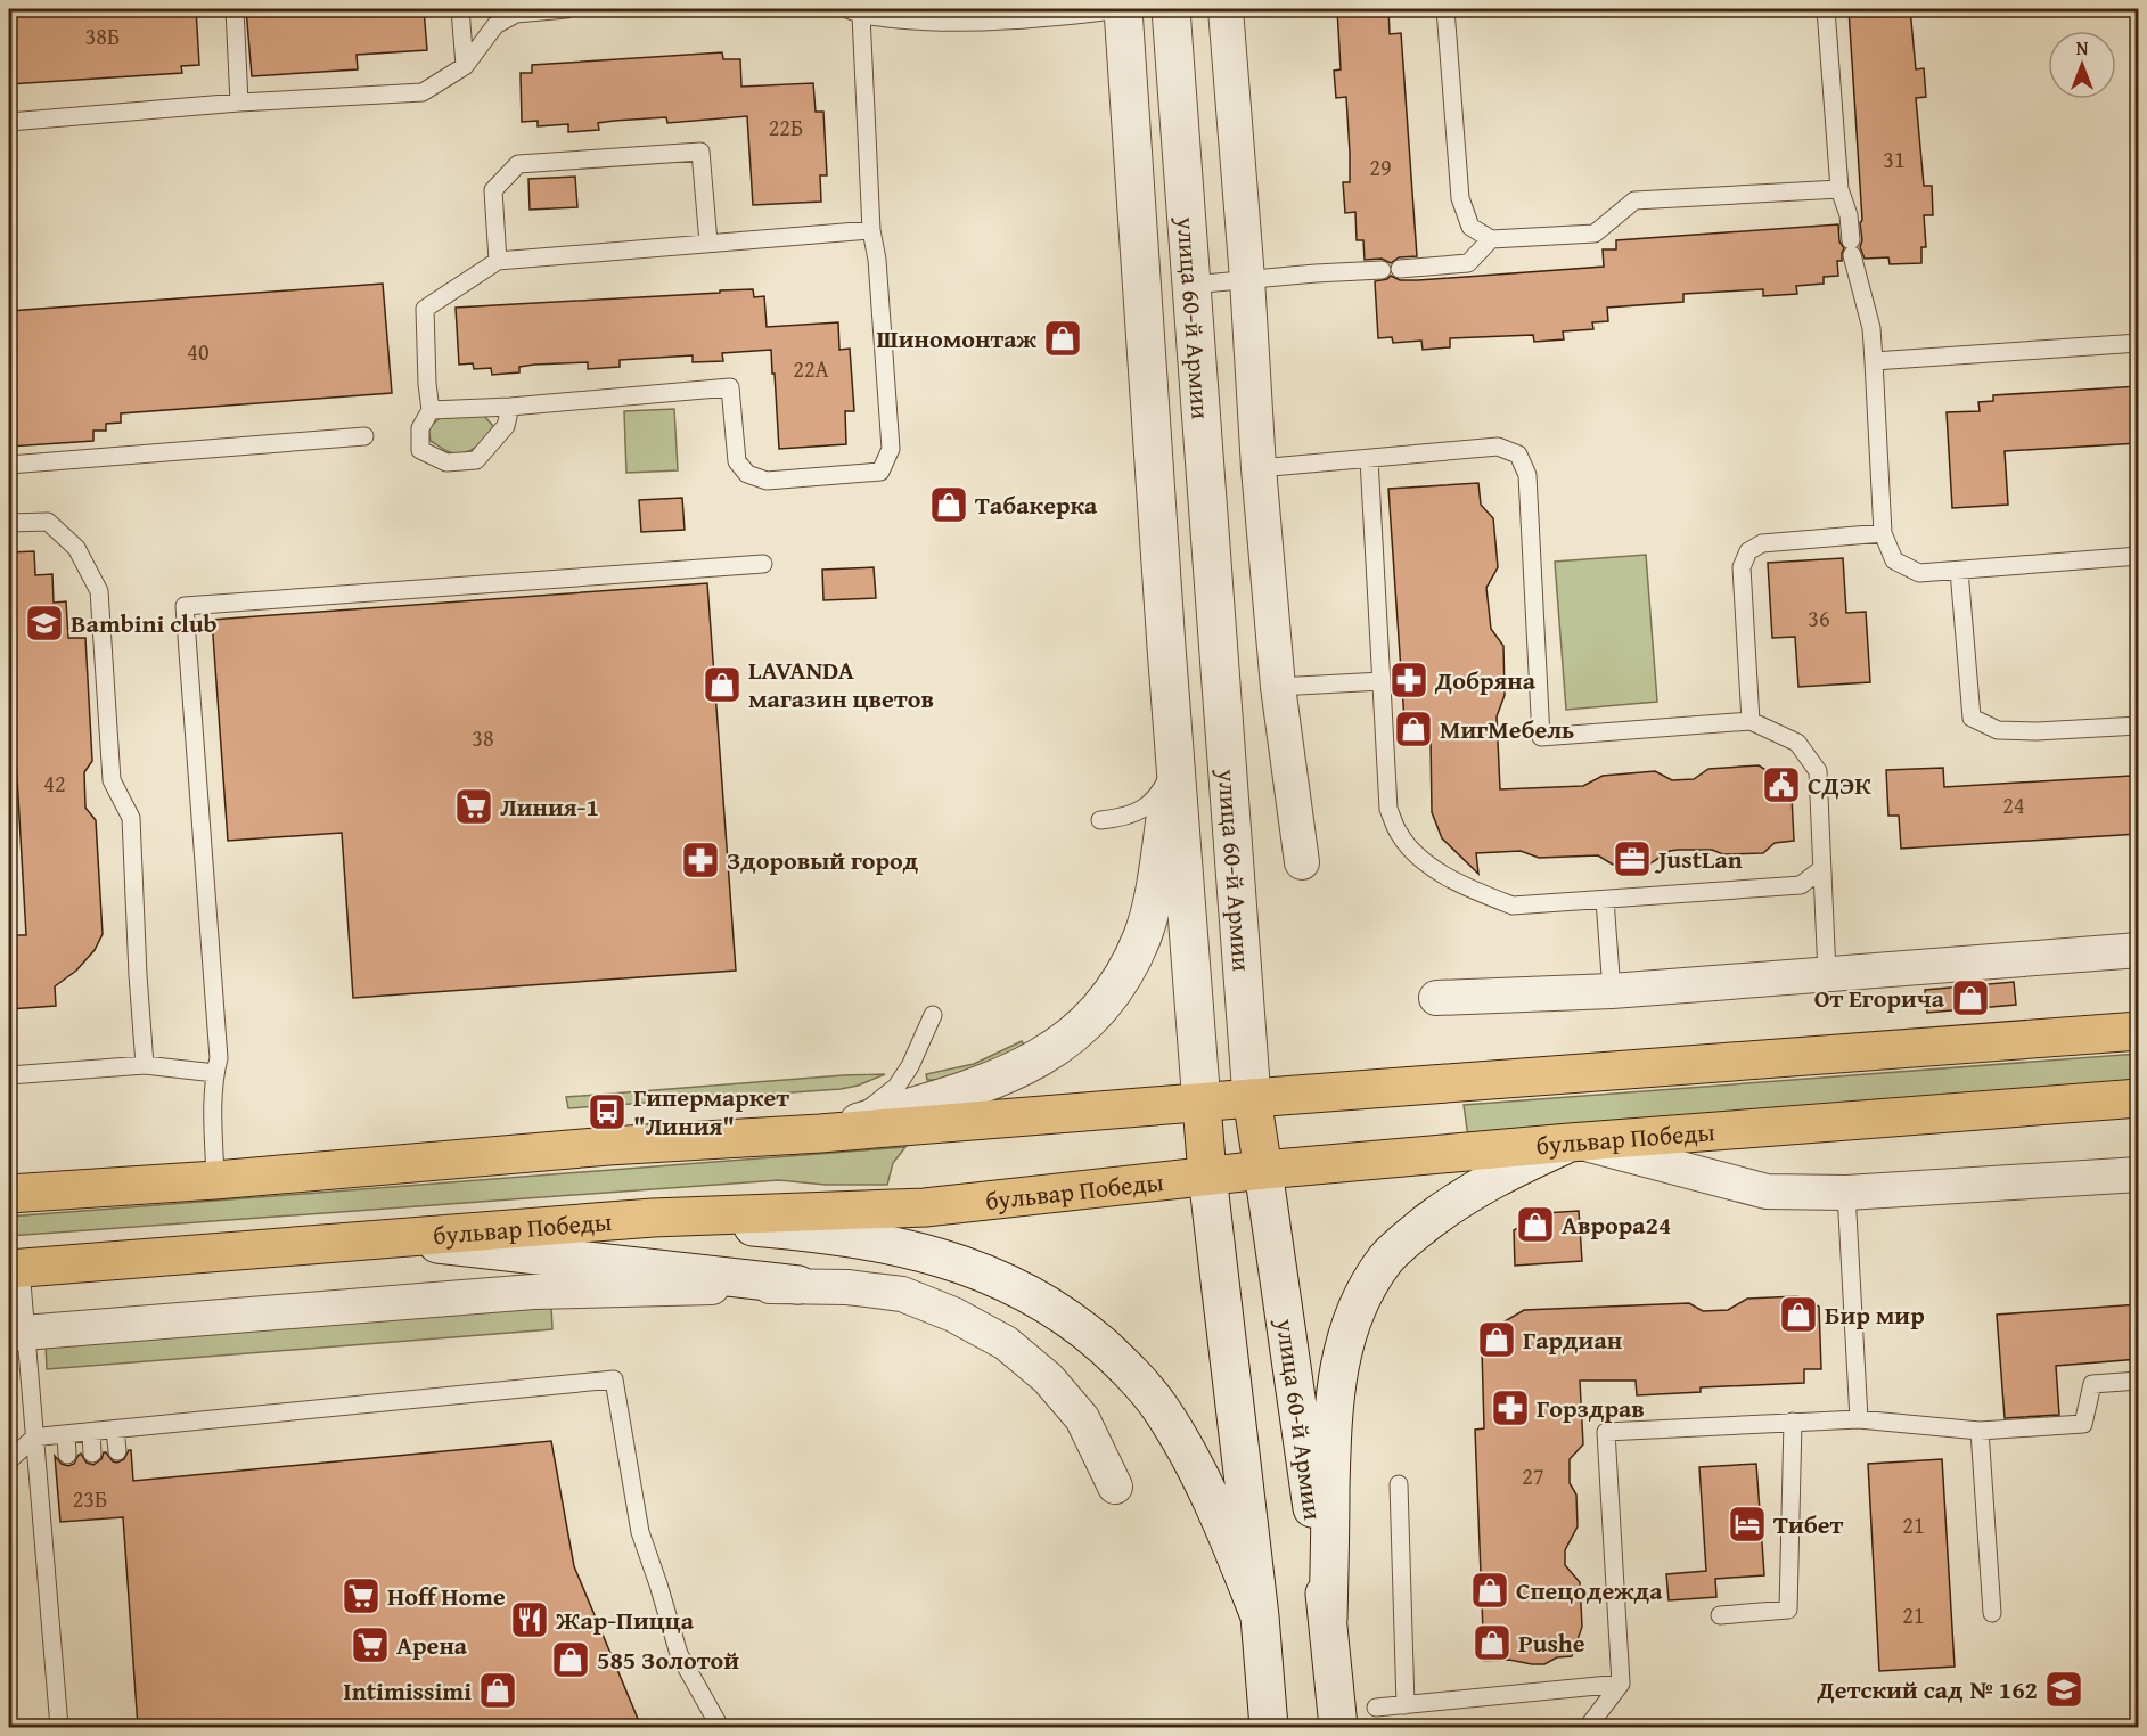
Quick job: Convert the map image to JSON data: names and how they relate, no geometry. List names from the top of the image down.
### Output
{
  "streets": {
    "main road": ["улица 60-й Армии", "бульвар Победы"]
  },
  "crossings": [
    ["улица 60-й Армии", "бульвар Победы"]
  ],
  "places": {
    "shop": [
      "Шиномонтаж",
      "Табакерка",
      "LAVANDA магазин цветов",
      "МигМебель",
      "От Егорича",
      "Аврора24",
      "Бир мир",
      "Гардиан",
      "Спецодежда",
      "Pushe",
      "585 Золотой",
      "Intimissimi"
    ],
    "school or university": ["Bambini club", "Детский сад № 162"],
    "pharmacy": ["Добряна", "Здоровый город", "Горздрав"],
    "public building": ["СДЭК"],
    "supermarket": ["Линия-1", "Hoff Home", "Арена"],
    "office": ["JustLan"],
    "bus stop": ["Гипермаркет \"Линия\""],
    "hotel": ["Тибет"],
    "restaurant": ["Жар-Пицца"]
  },
  "house_numbers": [
    "38Б",
    "22Б",
    "31",
    "29",
    "40",
    "22А",
    "36",
    "38",
    "42",
    "24",
    "27",
    "23Б",
    "21",
    "21"
  ],
  "north": "top"
}
